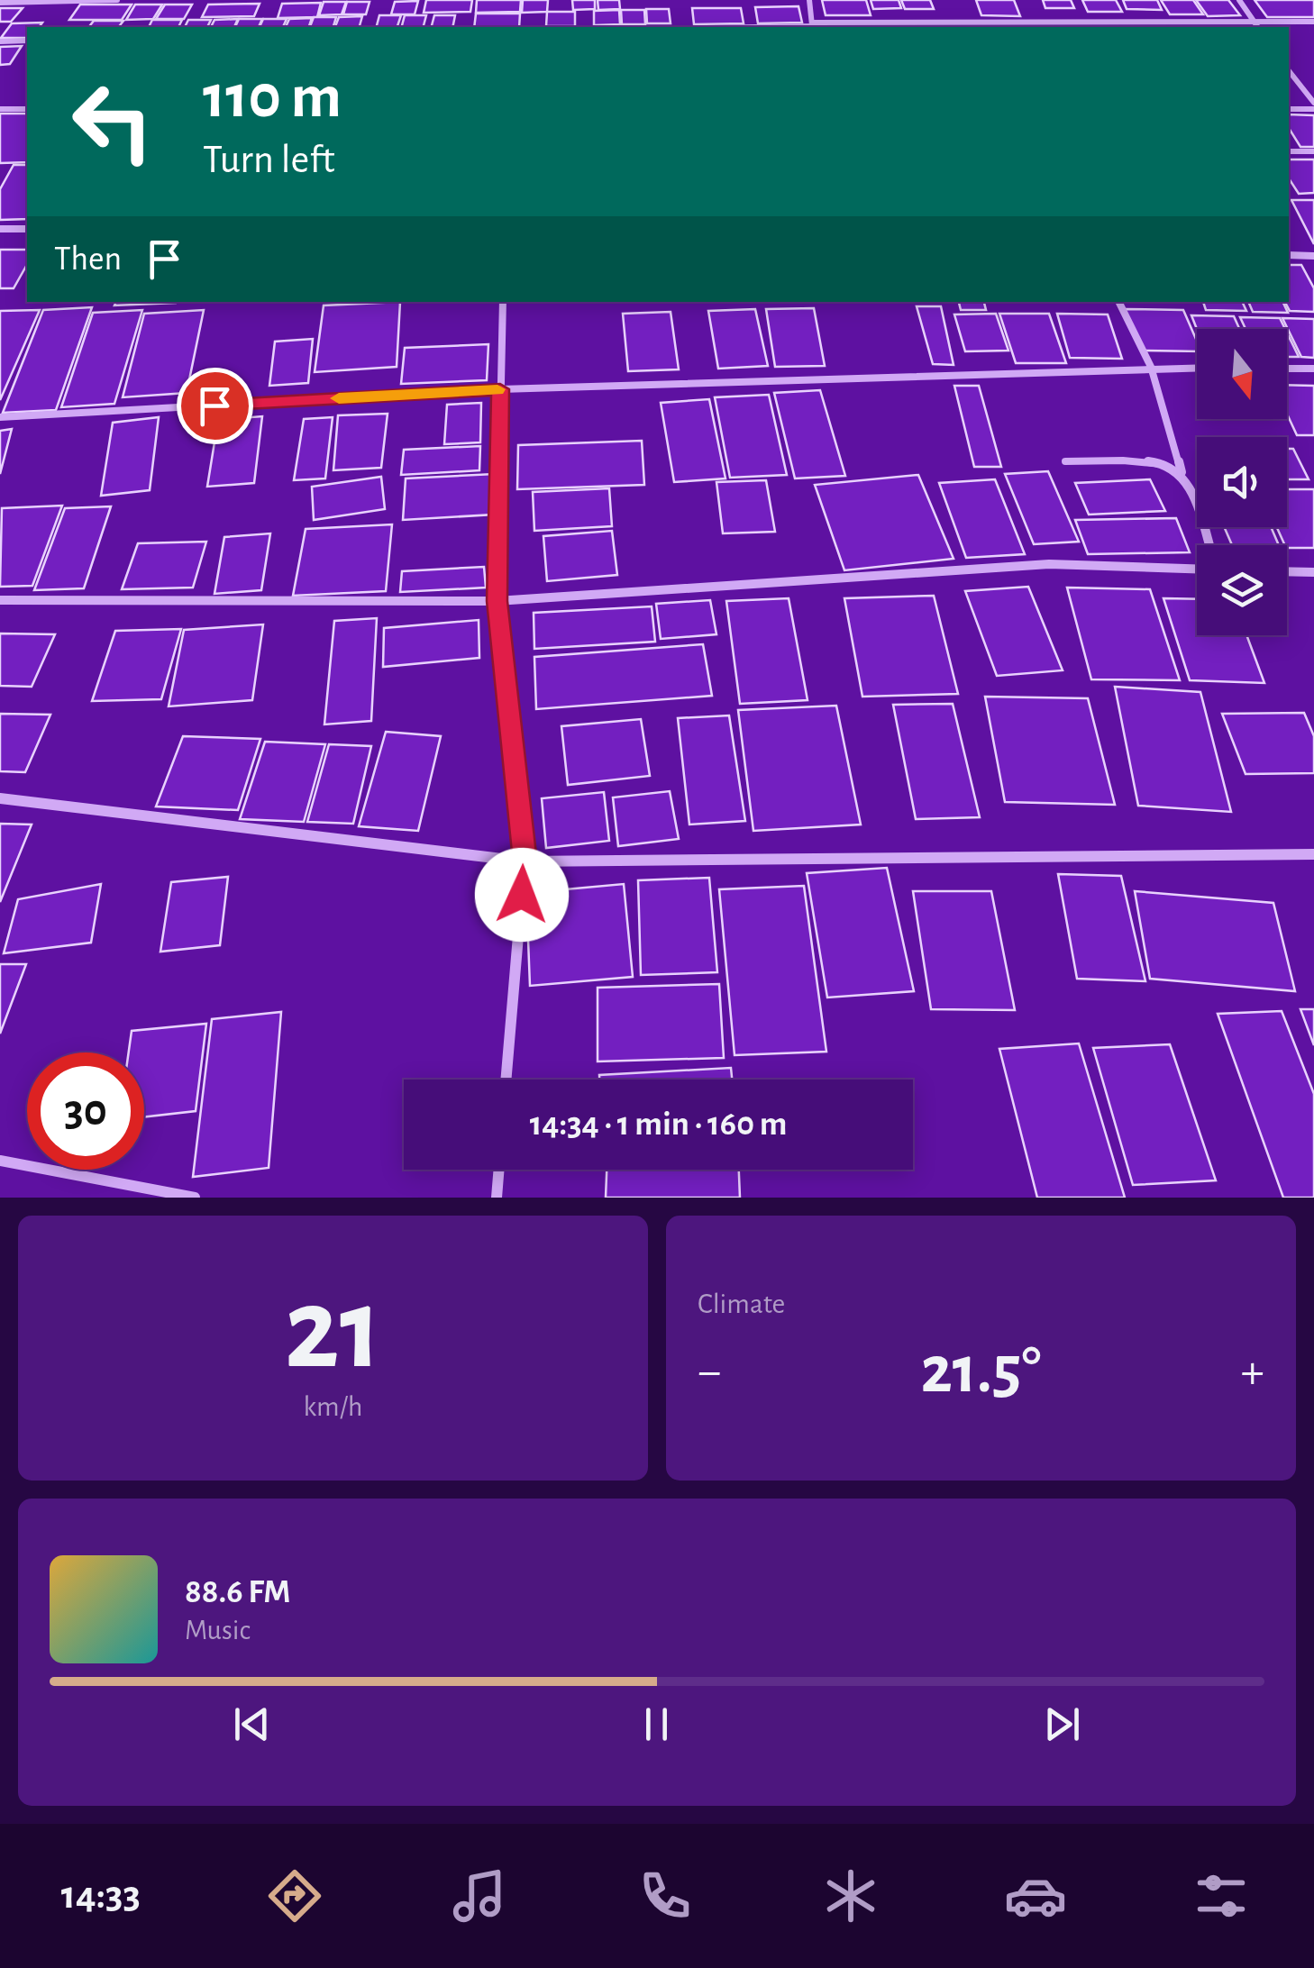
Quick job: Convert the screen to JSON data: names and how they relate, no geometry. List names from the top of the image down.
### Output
{
  "north": "bottom",
  "page": {
    "turn": ["110 m", "Turn left"],
    "then": "Then",
    "limit": "30",
    "trip": "14:34 · 1 min · 160 m",
    "tile": [
      ["21", "km/h"],
      "Climate"
    ],
    "heat": ["−", "21.5°", "+"],
    "song": ["88.6 FM", "Music"],
    "tabs": "14:33"
  }
}
